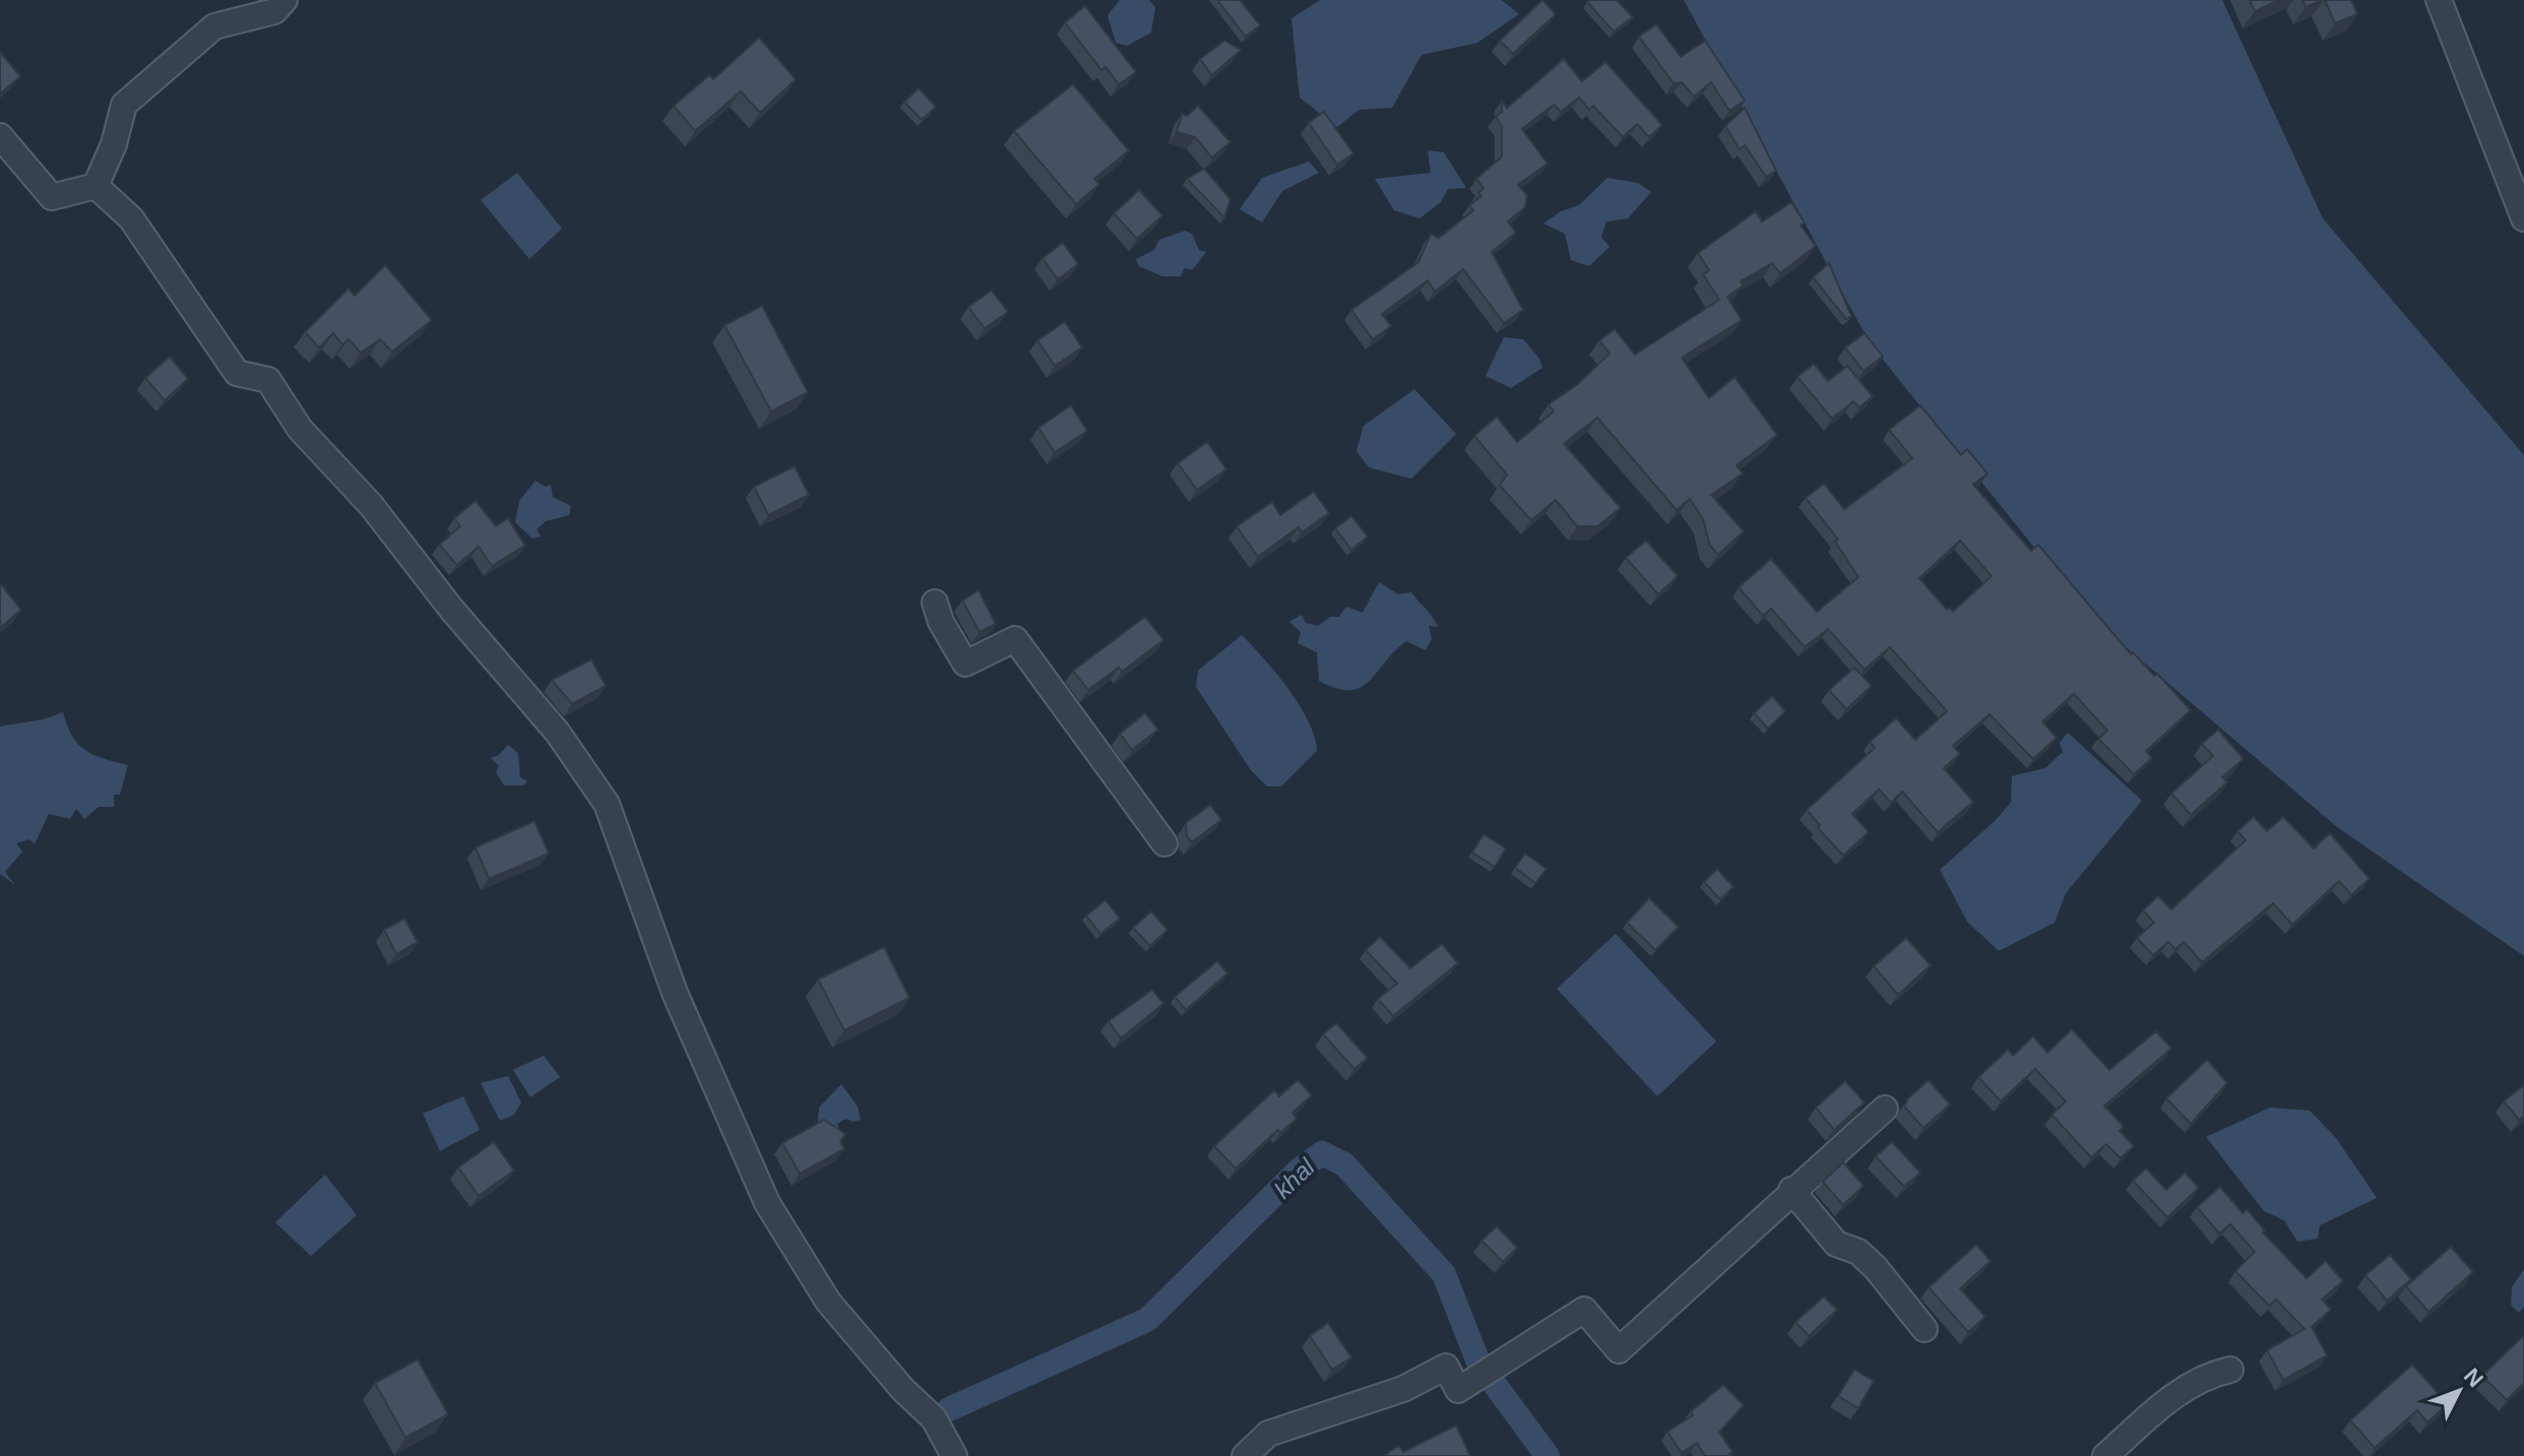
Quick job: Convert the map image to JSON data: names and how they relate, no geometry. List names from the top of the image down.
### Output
{
  "water": ["khal"],
  "north": "top right"
}
